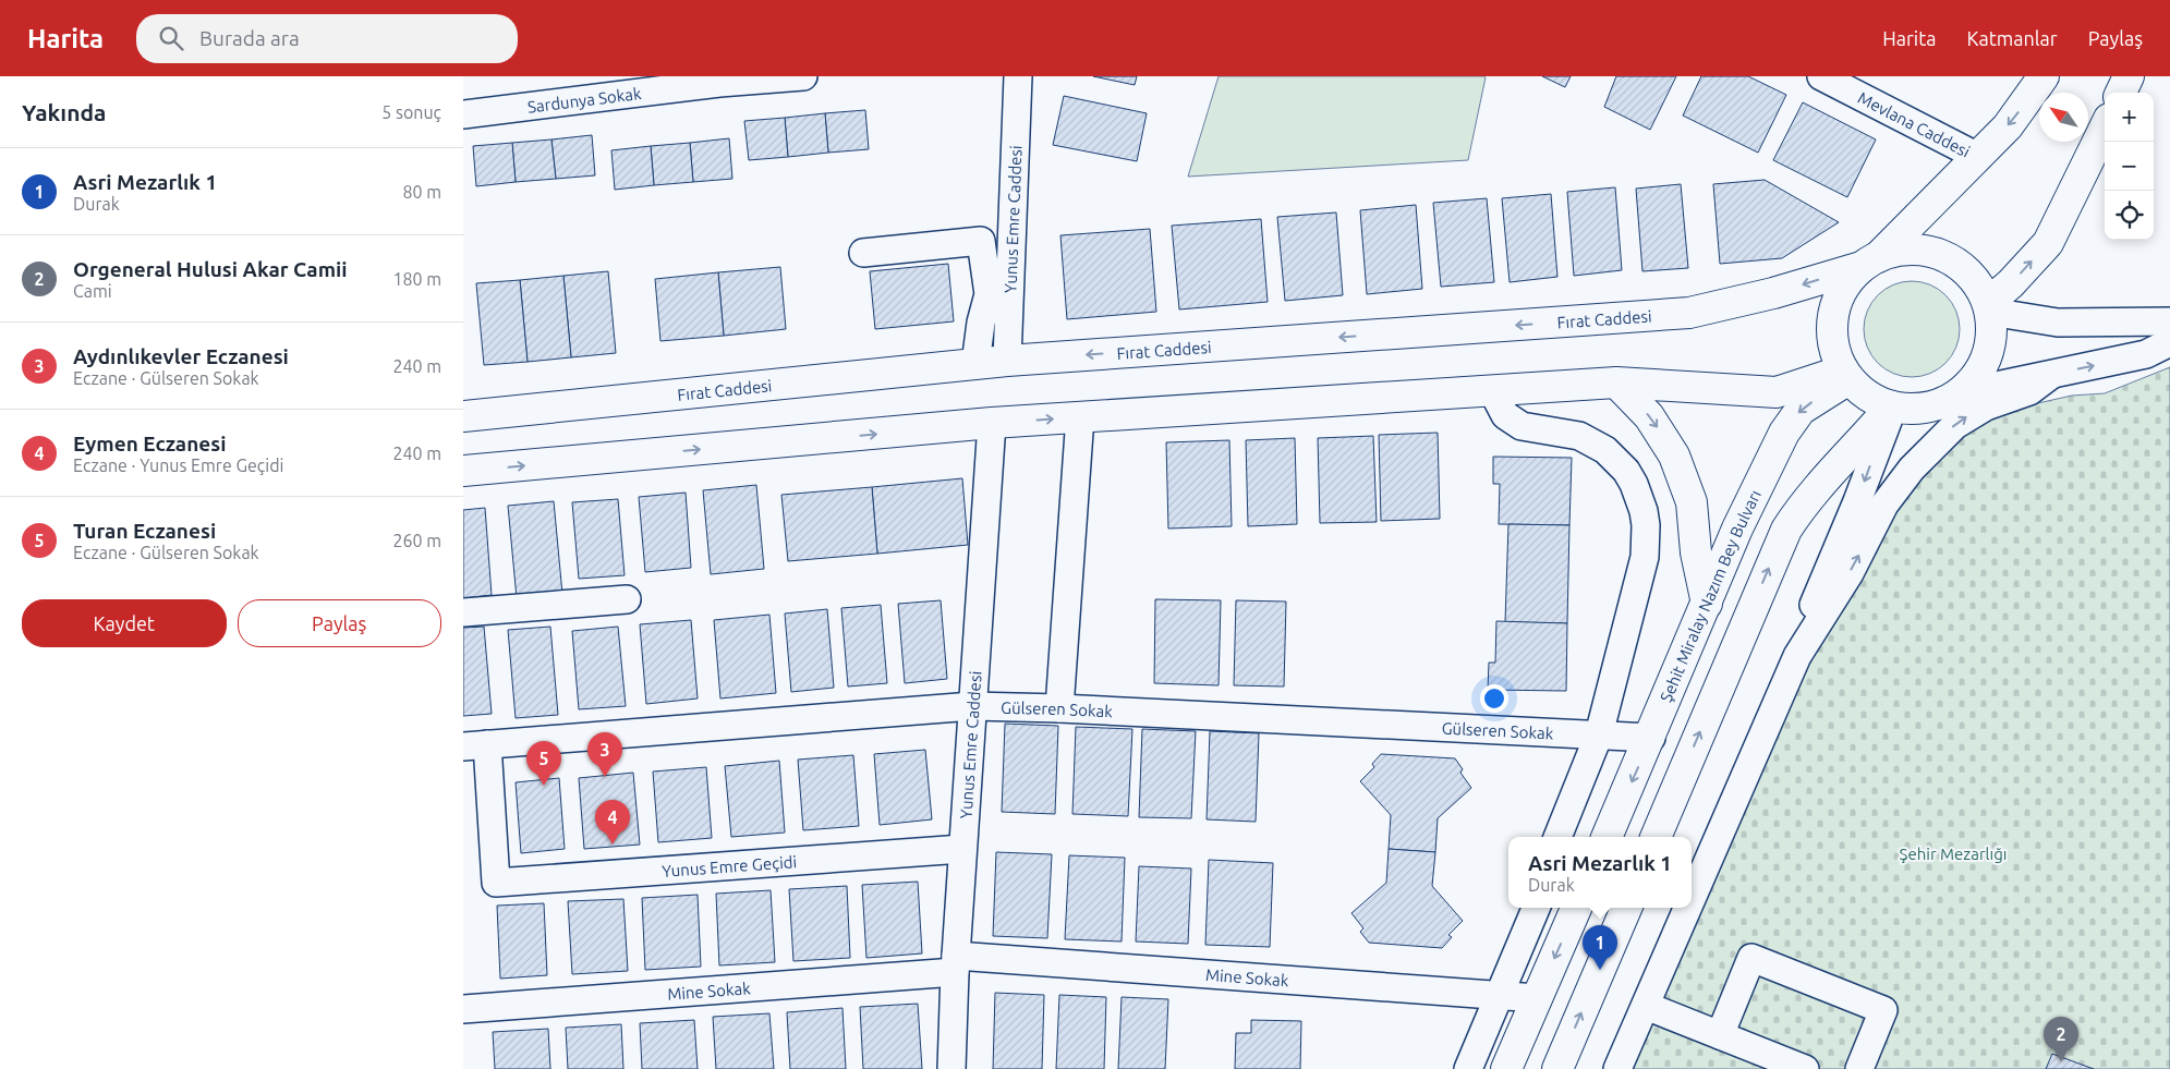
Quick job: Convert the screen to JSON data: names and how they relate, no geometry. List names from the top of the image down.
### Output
{
  "streets": {
    "main road": ["Fırat Caddesi", "Şehit Miralay Nazım Bey Bulvarı"],
    "street": [
      "Sardunya Sokak",
      "Mevlana Caddesi",
      "Yunus Emre Caddesi",
      "Gülseren Sokak",
      "Yunus Emre Geçidi",
      "Mine Sokak"
    ]
  },
  "crossings": [
    ["Yunus Emre Caddesi", "Fırat Caddesi"],
    ["Yunus Emre Caddesi", "Gülseren Sokak"],
    ["Yunus Emre Caddesi", "Yunus Emre Geçidi"],
    ["Yunus Emre Caddesi", "Mine Sokak"],
    ["Fırat Caddesi", "Şehit Miralay Nazım Bey Bulvarı"],
    ["Şehit Miralay Nazım Bey Bulvarı", "Gülseren Sokak"],
    ["Gülseren Sokak", "Yunus Emre Geçidi"]
  ],
  "parks": ["Şehir Mezarlığı"],
  "north": "top left",
  "page": {
    "header": "Harita",
    "search": "Burada ara",
    "nav": ["Harita", "Katmanlar", "Paylaş"],
    "heading": ["Yakında", "5 sonuç"],
    "map_buttons": ["+", "−"],
    "list": [
      {
        "mark": "1",
        "name": "Asri Mezarlık 1",
        "note": "Durak",
        "value": "80 m"
      },
      {
        "mark": "2",
        "name": "Orgeneral Hulusi Akar Camii",
        "note": "Cami",
        "value": "180 m"
      },
      {
        "mark": "3",
        "name": "Aydınlıkevler Eczanesi",
        "note": "Eczane · Gülseren Sokak",
        "value": "240 m"
      },
      {
        "mark": "4",
        "name": "Eymen Eczanesi",
        "note": "Eczane · Yunus Emre Geçidi",
        "value": "240 m"
      },
      {
        "mark": "5",
        "name": "Turan Eczanesi",
        "note": "Eczane · Gülseren Sokak",
        "value": "260 m"
      }
    ],
    "buttons": ["Kaydet", "Paylaş"],
    "pins": [
      "3",
      "5",
      "4",
      "1",
      "2"
    ],
    "popup": ["Asri Mezarlık 1", "Durak"]
  }
}
